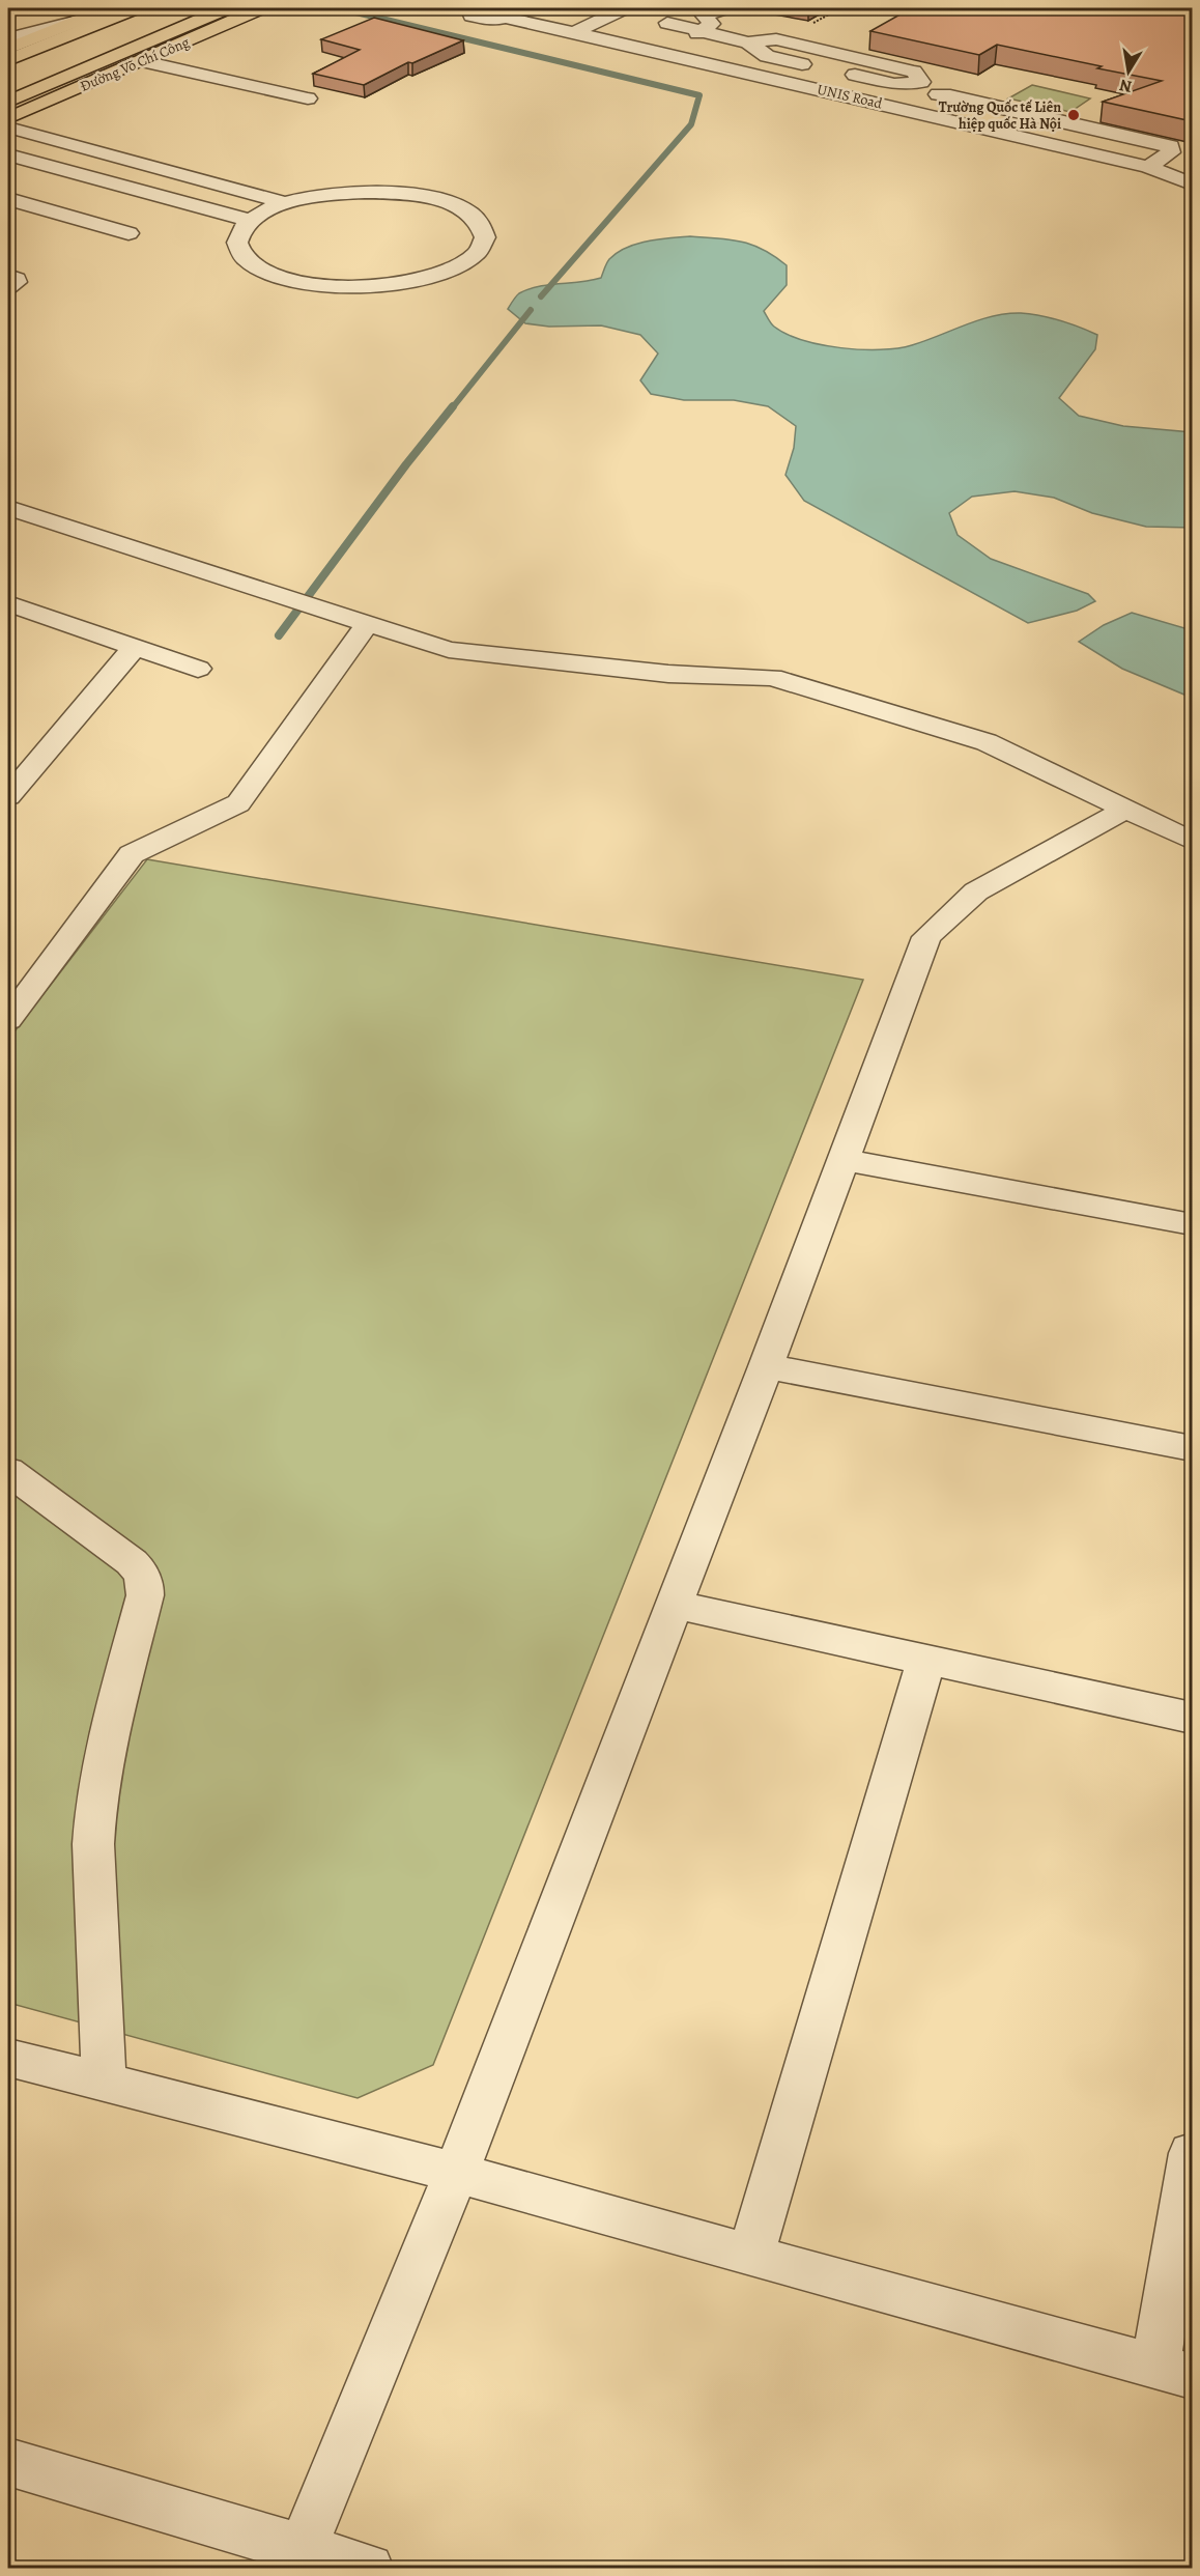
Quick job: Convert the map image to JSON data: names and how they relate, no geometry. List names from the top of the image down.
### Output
{
  "streets": {
    "main road": ["Đường Võ Chí Công"],
    "street": ["UNIS Road"]
  },
  "places": ["Trường Quốc tế Liên hiệp quốc Hà Nội"],
  "north": "bottom"
}
